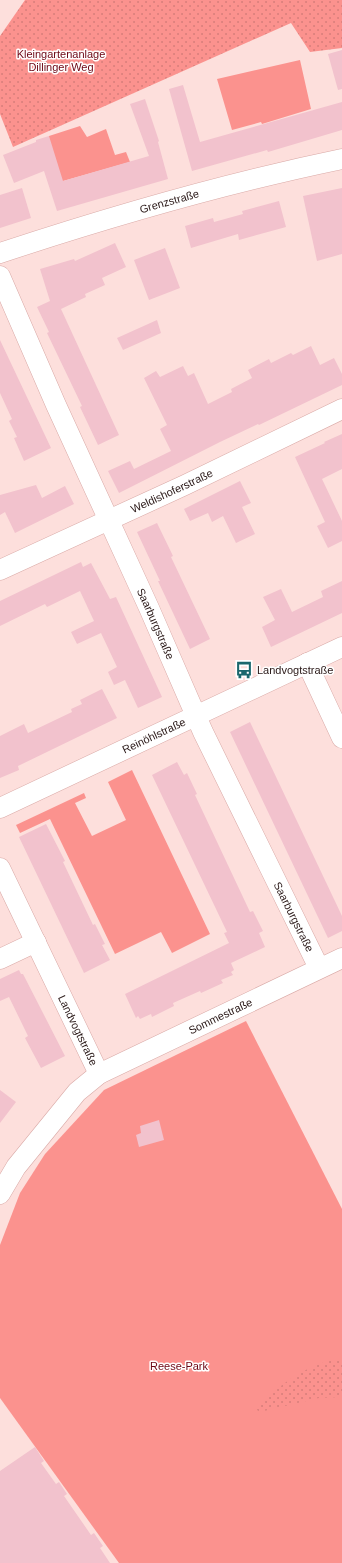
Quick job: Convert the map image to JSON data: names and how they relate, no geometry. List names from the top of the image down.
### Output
{
  "streets": {
    "street": [
      "Grenzstraße",
      "Weldishoferstraße",
      "Saarburgstraße",
      "Reinöhlstraße",
      "Sommestraße",
      "Landvogtstraße"
    ]
  },
  "crossings": [
    ["Weldishoferstraße", "Saarburgstraße"],
    ["Saarburgstraße", "Reinöhlstraße"],
    ["Saarburgstraße", "Sommestraße"],
    ["Sommestraße", "Landvogtstraße"]
  ],
  "parks": ["Kleingartenanlage Dillinger Weg", "Reese-Park"],
  "places": {
    "bus stop": ["Landvogtstraße"]
  }
}
